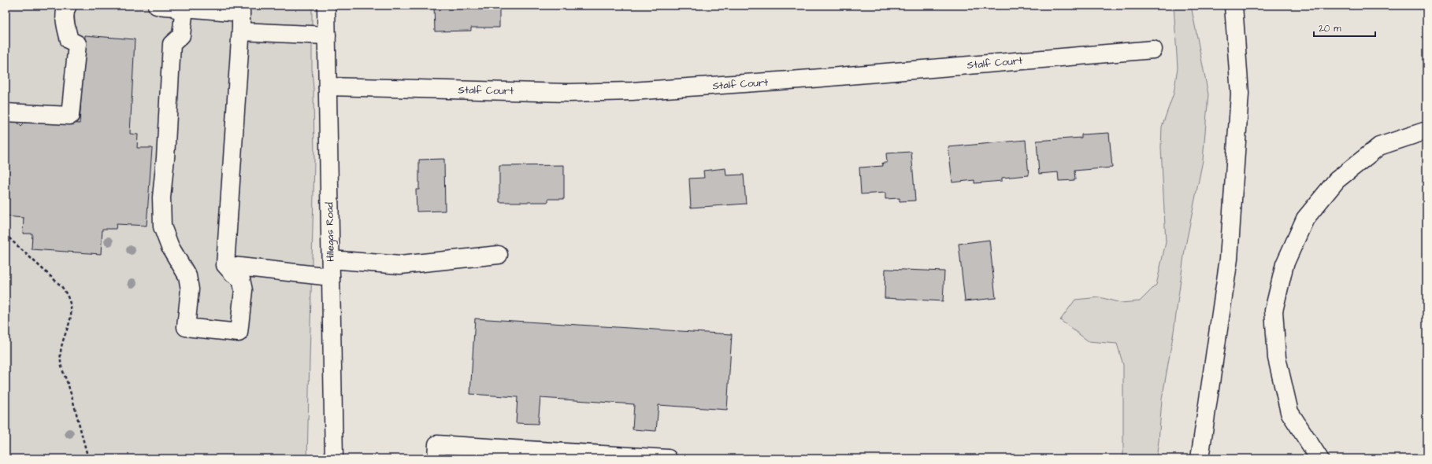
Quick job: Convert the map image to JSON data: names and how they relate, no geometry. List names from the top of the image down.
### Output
{
  "streets": {
    "main road": ["Stalf Court", "Hillegas Road"]
  },
  "crossings": [
    ["Stalf Court", "Hillegas Road"]
  ],
  "scale_bar": "20 m"
}
